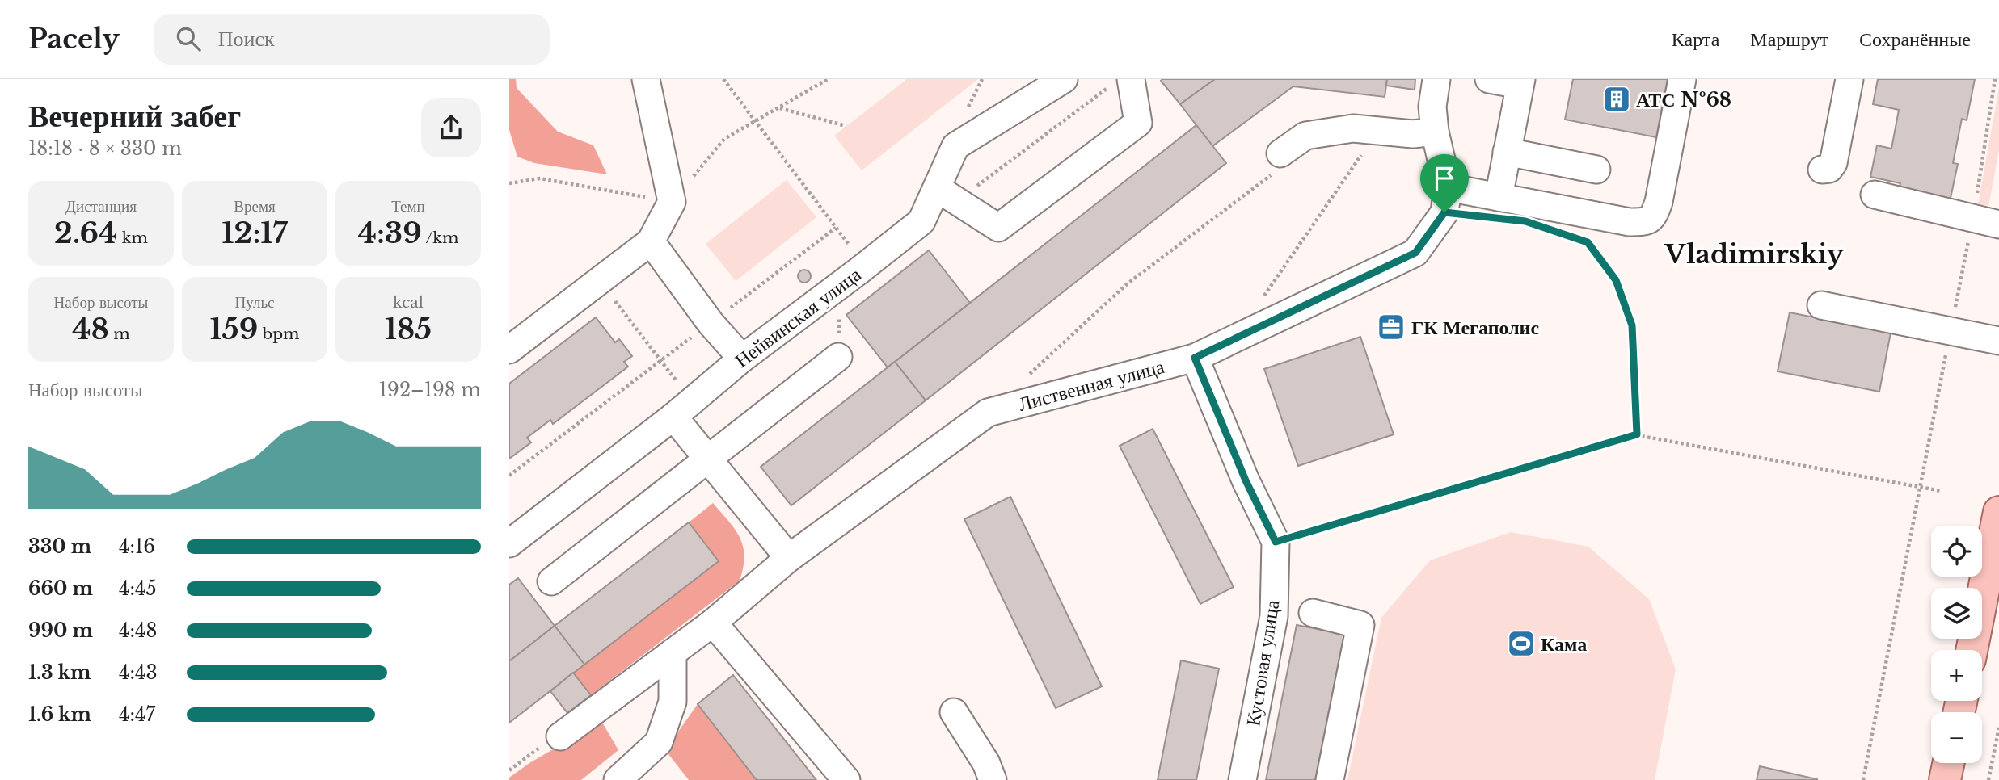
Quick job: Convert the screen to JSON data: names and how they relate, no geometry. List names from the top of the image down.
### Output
{
  "streets": {
    "street": ["Нейвинская улица", "Лиственная улица", "Кустовая улица"]
  },
  "crossings": [
    ["Лиственная улица", "Кустовая улица"]
  ],
  "districts": ["Vladimirskiy"],
  "places": {
    "building": ["АТС №68"],
    "office": ["ГК Мегаполис"],
    "sports": ["Кама"]
  },
  "page": {
    "header": "Pacely",
    "search": "Поиск",
    "nav": ["Карта", "Маршрут", "Сохранённые"],
    "heading": ["Вечерний забег", "18:18 · 8 × 330 m"],
    "stats": [
      ["Дистанция", "2.64 km"],
      ["Время", "12:17"],
      ["Темп", "4:39 /km"],
      ["Набор высоты", "48 m"],
      ["Пульс", "159 bpm"],
      ["kcal", "185"]
    ],
    "chart": ["Набор высоты", "192–198 m"],
    "list": [
      {
        "name": "330 m",
        "note": "4:16"
      },
      {
        "name": "660 m",
        "note": "4:45"
      },
      {
        "name": "990 m",
        "note": "4:48"
      },
      {
        "name": "1.3 km",
        "note": "4:43"
      },
      {
        "name": "1.6 km",
        "note": "4:47"
      }
    ],
    "map_buttons": ["+", "−"]
  }
}
